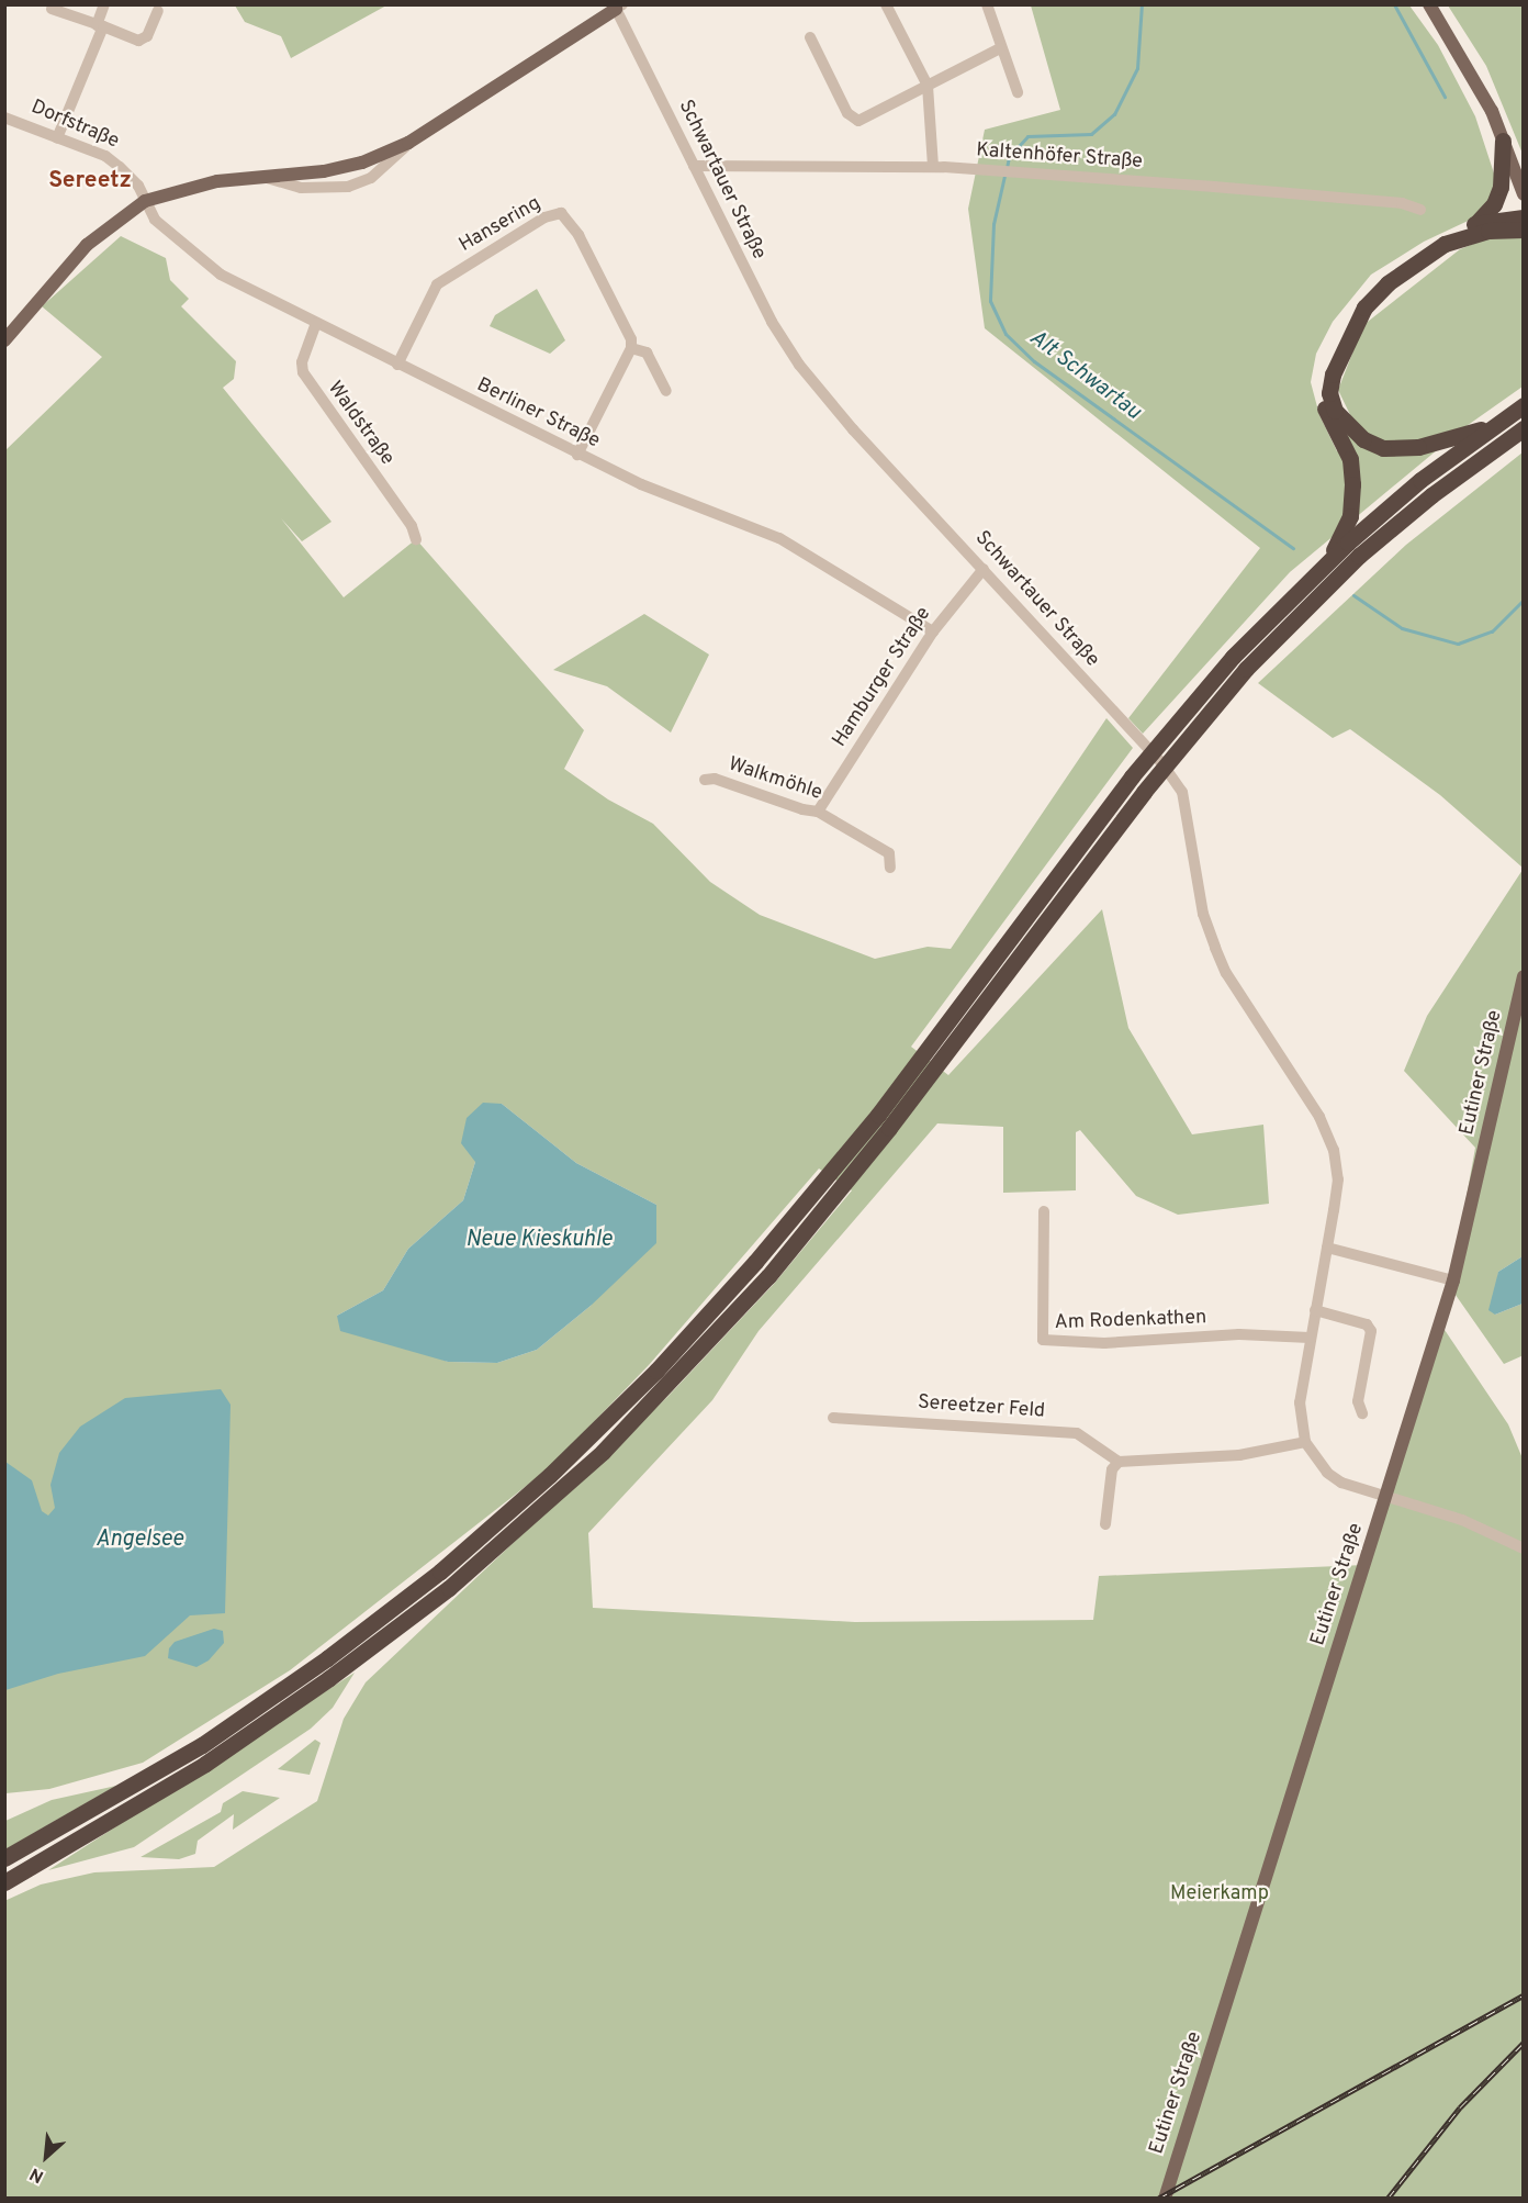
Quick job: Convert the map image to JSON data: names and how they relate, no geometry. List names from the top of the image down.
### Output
{
  "streets": {
    "main road": ["Eutiner Straße"],
    "street": [
      "Dorfstraße",
      "Kaltenhöfer Straße",
      "Schwartauer Straße",
      "Hansering",
      "Berliner Straße",
      "Waldstraße",
      "Hamburger Straße",
      "Walkmöhle",
      "Am Rodenkathen",
      "Sereetzer Feld"
    ]
  },
  "crossings": [
    ["Dorfstraße", "Berliner Straße"],
    ["Kaltenhöfer Straße", "Schwartauer Straße"],
    ["Schwartauer Straße", "Hamburger Straße"],
    ["Schwartauer Straße", "Am Rodenkathen"],
    ["Hansering", "Berliner Straße"],
    ["Berliner Straße", "Waldstraße"],
    ["Berliner Straße", "Hamburger Straße"],
    ["Hamburger Straße", "Walkmöhle"]
  ],
  "districts": ["Sereetz"],
  "water": ["Alt Schwartau", "Neue Kieskuhle", "Angelsee"],
  "parks": ["Meierkamp"],
  "north": "bottom left"
}
